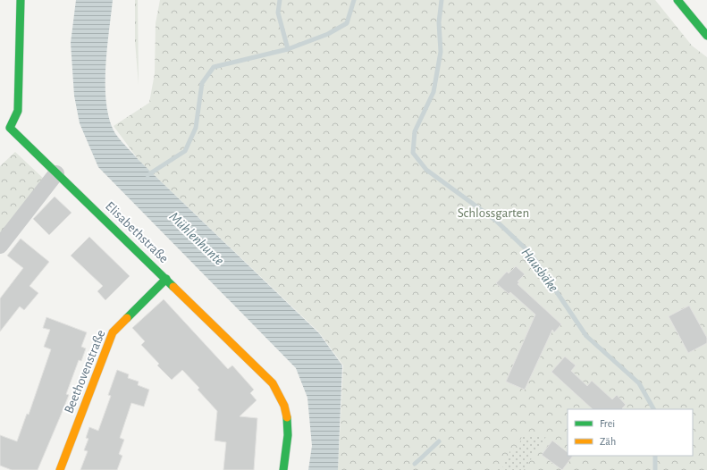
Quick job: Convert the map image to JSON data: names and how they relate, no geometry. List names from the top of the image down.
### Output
{
  "streets": {
    "street": ["Elisabethstraße", "Beethovenstraße"]
  },
  "crossings": [
    ["Elisabethstraße", "Beethovenstraße"]
  ],
  "water": ["Mühlenhunte", "Hausbäke"],
  "parks": ["Schlossgarten"],
  "legend": ["Frei", "Zäh"]
}
